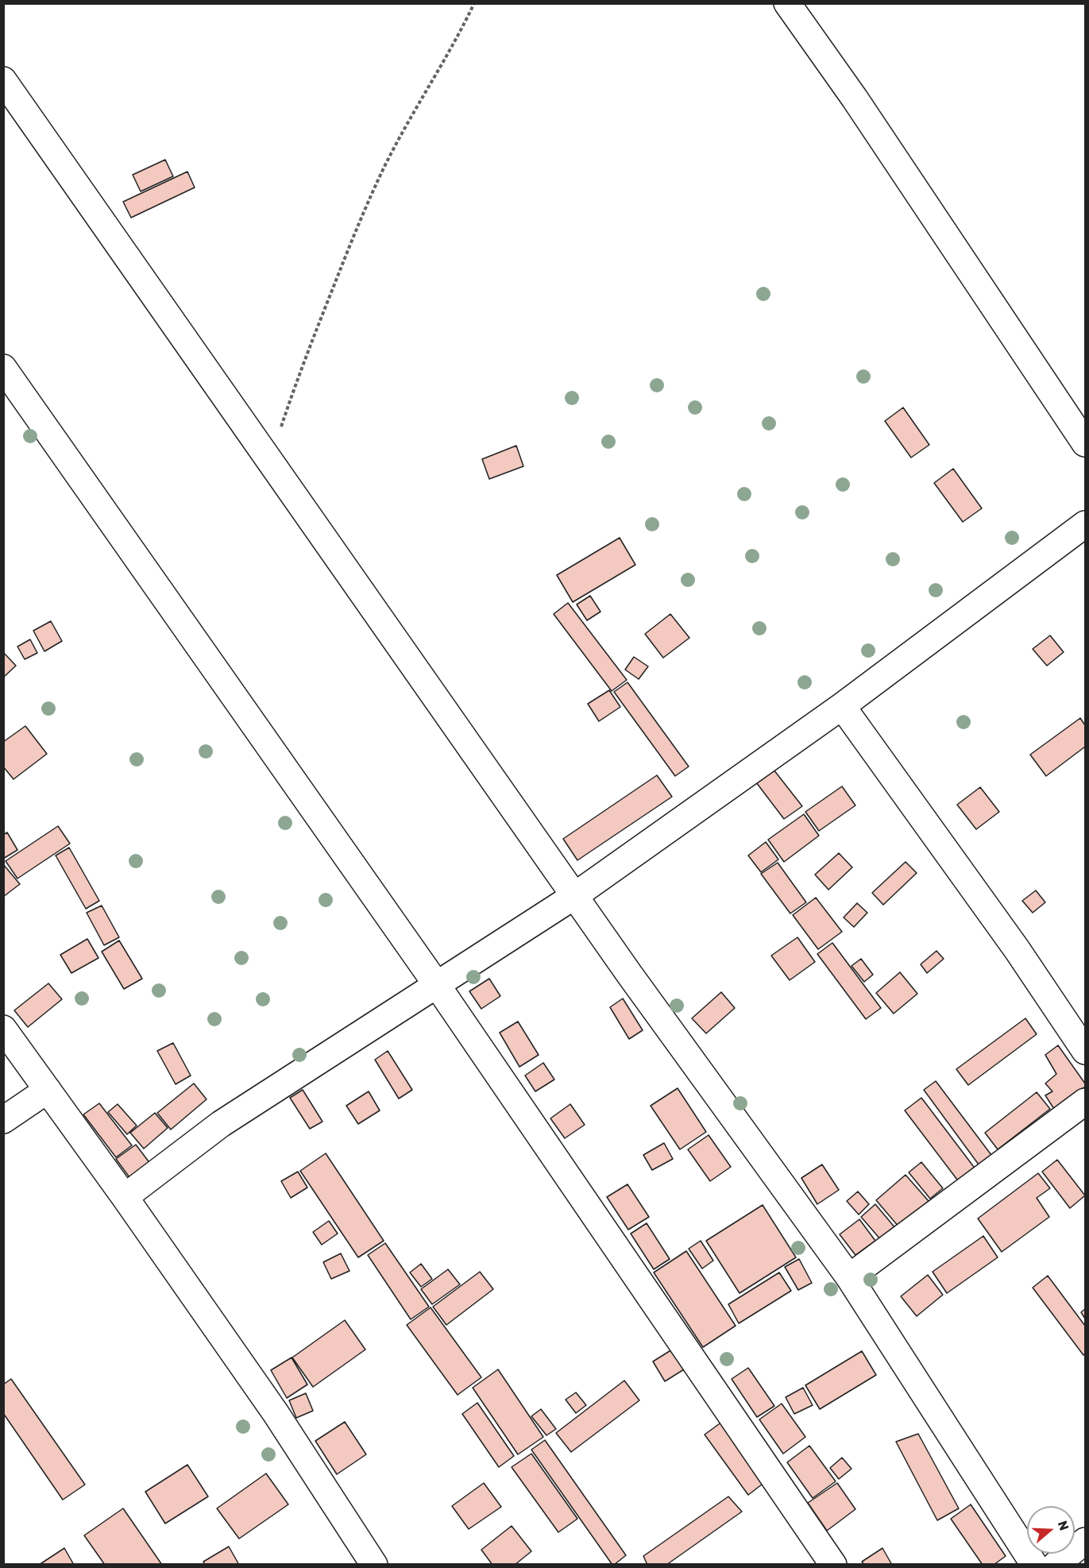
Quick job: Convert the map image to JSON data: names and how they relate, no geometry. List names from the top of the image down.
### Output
{
  "north": "right"
}
